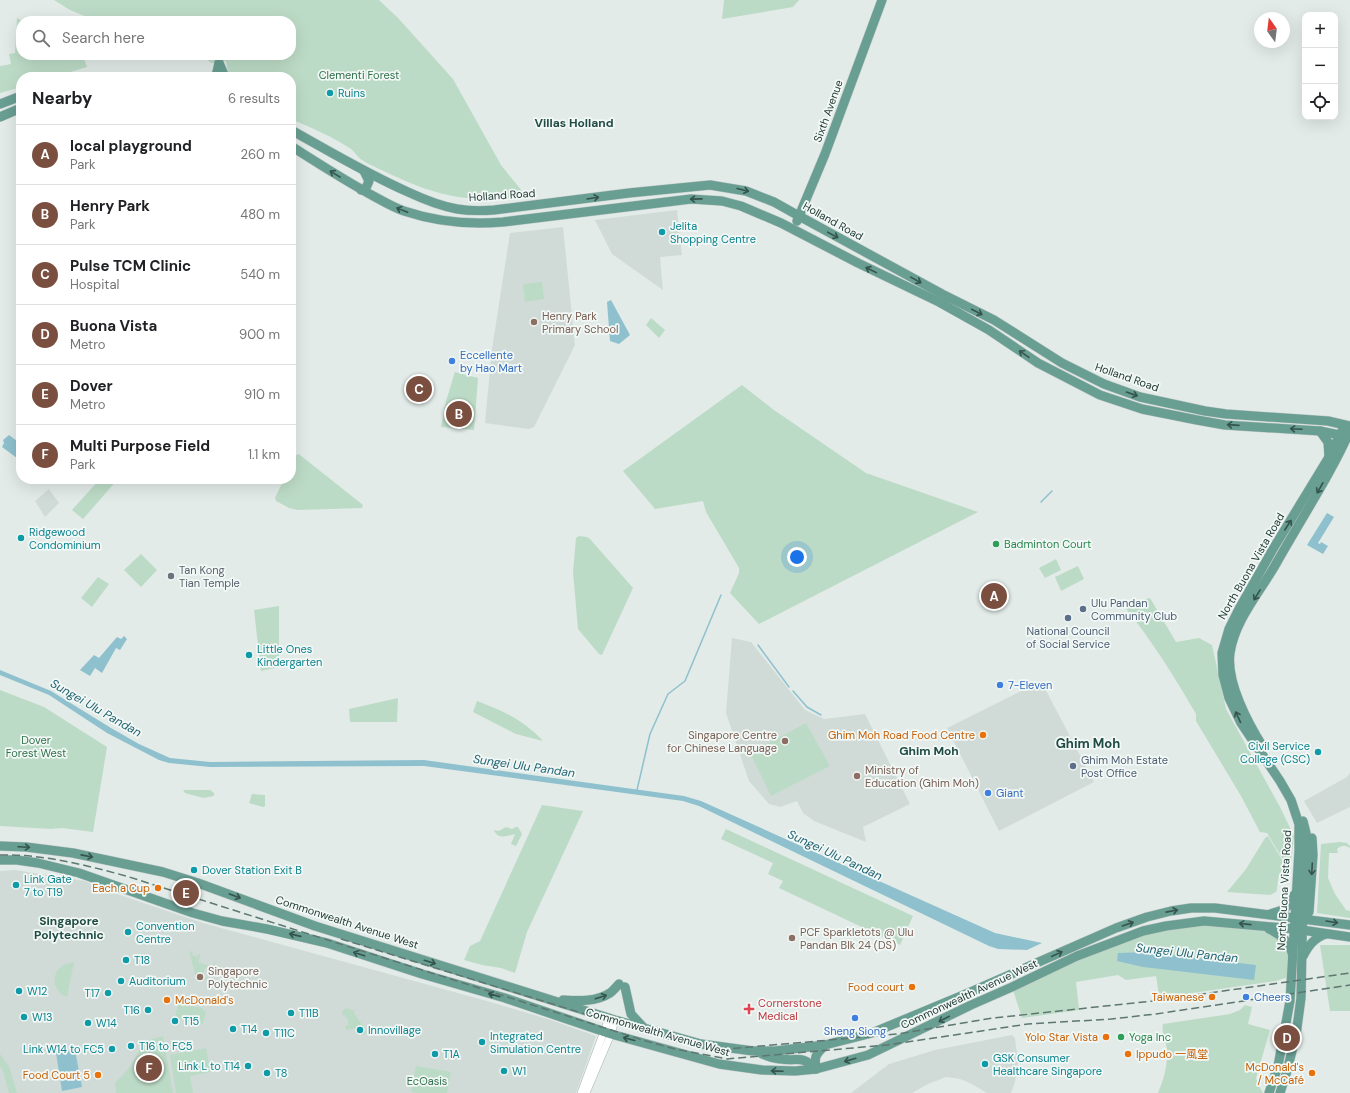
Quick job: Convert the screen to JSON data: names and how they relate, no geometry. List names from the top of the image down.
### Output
{
  "streets": {
    "main road": [
      "Sixth Avenue",
      "Holland Road",
      "North Buona Vista Road",
      "Commonwealth Avenue West"
    ]
  },
  "crossings": [
    ["Sixth Avenue", "Holland Road"],
    ["Holland Road", "North Buona Vista Road"],
    ["North Buona Vista Road", "Commonwealth Avenue West"]
  ],
  "districts": [
    "Villas Holland",
    "Ghim Moh",
    "Ghim Moh",
    "Singapore Polytechnic"
  ],
  "water": ["Sungei Ulu Pandan"],
  "parks": ["Clementi Forest", "Dover Forest West", "EcOasis"],
  "places": {
    "other": [
      "Ruins",
      "Jelita Shopping Centre",
      "Henry Park Primary School",
      "Eccellente by Hao Mart",
      "Ridgewood Condominium",
      "Badminton Court",
      "Tan Kong Tian Temple",
      "Ulu Pandan Community Club",
      "National Council of Social Service",
      "Little Ones Kindergarten",
      "7-Eleven",
      "Ghim Moh Road Food Centre",
      "Singapore Centre for Chinese Language",
      "Civil Service College (CSC)",
      "Ghim Moh Estate Post Office",
      "Ministry of Education (Ghim Moh)",
      "Giant",
      "Dover Station Exit B",
      "Link Gate 7 to T19",
      "Each a Cup",
      "Convention Centre",
      "PCF Sparkletots @ Ulu Pandan Blk 24 (DS)",
      "T18",
      "Singapore Polytechnic",
      "Auditorium",
      "Food court",
      "W12",
      "T17",
      "Taiwanese",
      "Cheers",
      "McDonald's",
      "T16",
      "T11B",
      "W13",
      "Sheng Siong",
      "T15",
      "W14",
      "T14",
      "Innovillage",
      "T11C",
      "Yolo Star Vista",
      "Yoga Inc",
      "Integrated Simulation Centre",
      "T16 to FC5",
      "Link W14 to FC5",
      "T1A",
      "Ippudo 一風堂",
      "GSK Consumer Healthcare Singapore",
      "Link L to T14",
      "W1",
      "T8",
      "McDonald's / McCafé",
      "Food Court 5"
    ],
    "health": ["Cornerstone Medical"]
  },
  "north": "top",
  "page": {
    "map_buttons": ["+", "−"],
    "search": "Search here",
    "heading": ["Nearby", "6 results"],
    "list": [
      {
        "mark": "A",
        "name": "local playground",
        "note": "Park",
        "value": "260 m"
      },
      {
        "mark": "B",
        "name": "Henry Park",
        "note": "Park",
        "value": "480 m"
      },
      {
        "mark": "C",
        "name": "Pulse TCM Clinic",
        "note": "Hospital",
        "value": "540 m"
      },
      {
        "mark": "D",
        "name": "Buona Vista",
        "note": "Metro",
        "value": "900 m"
      },
      {
        "mark": "E",
        "name": "Dover",
        "note": "Metro",
        "value": "910 m"
      },
      {
        "mark": "F",
        "name": "Multi Purpose Field",
        "note": "Park",
        "value": "1.1 km"
      }
    ],
    "pins": [
      "C",
      "B",
      "A",
      "E",
      "D",
      "F"
    ]
  }
}
